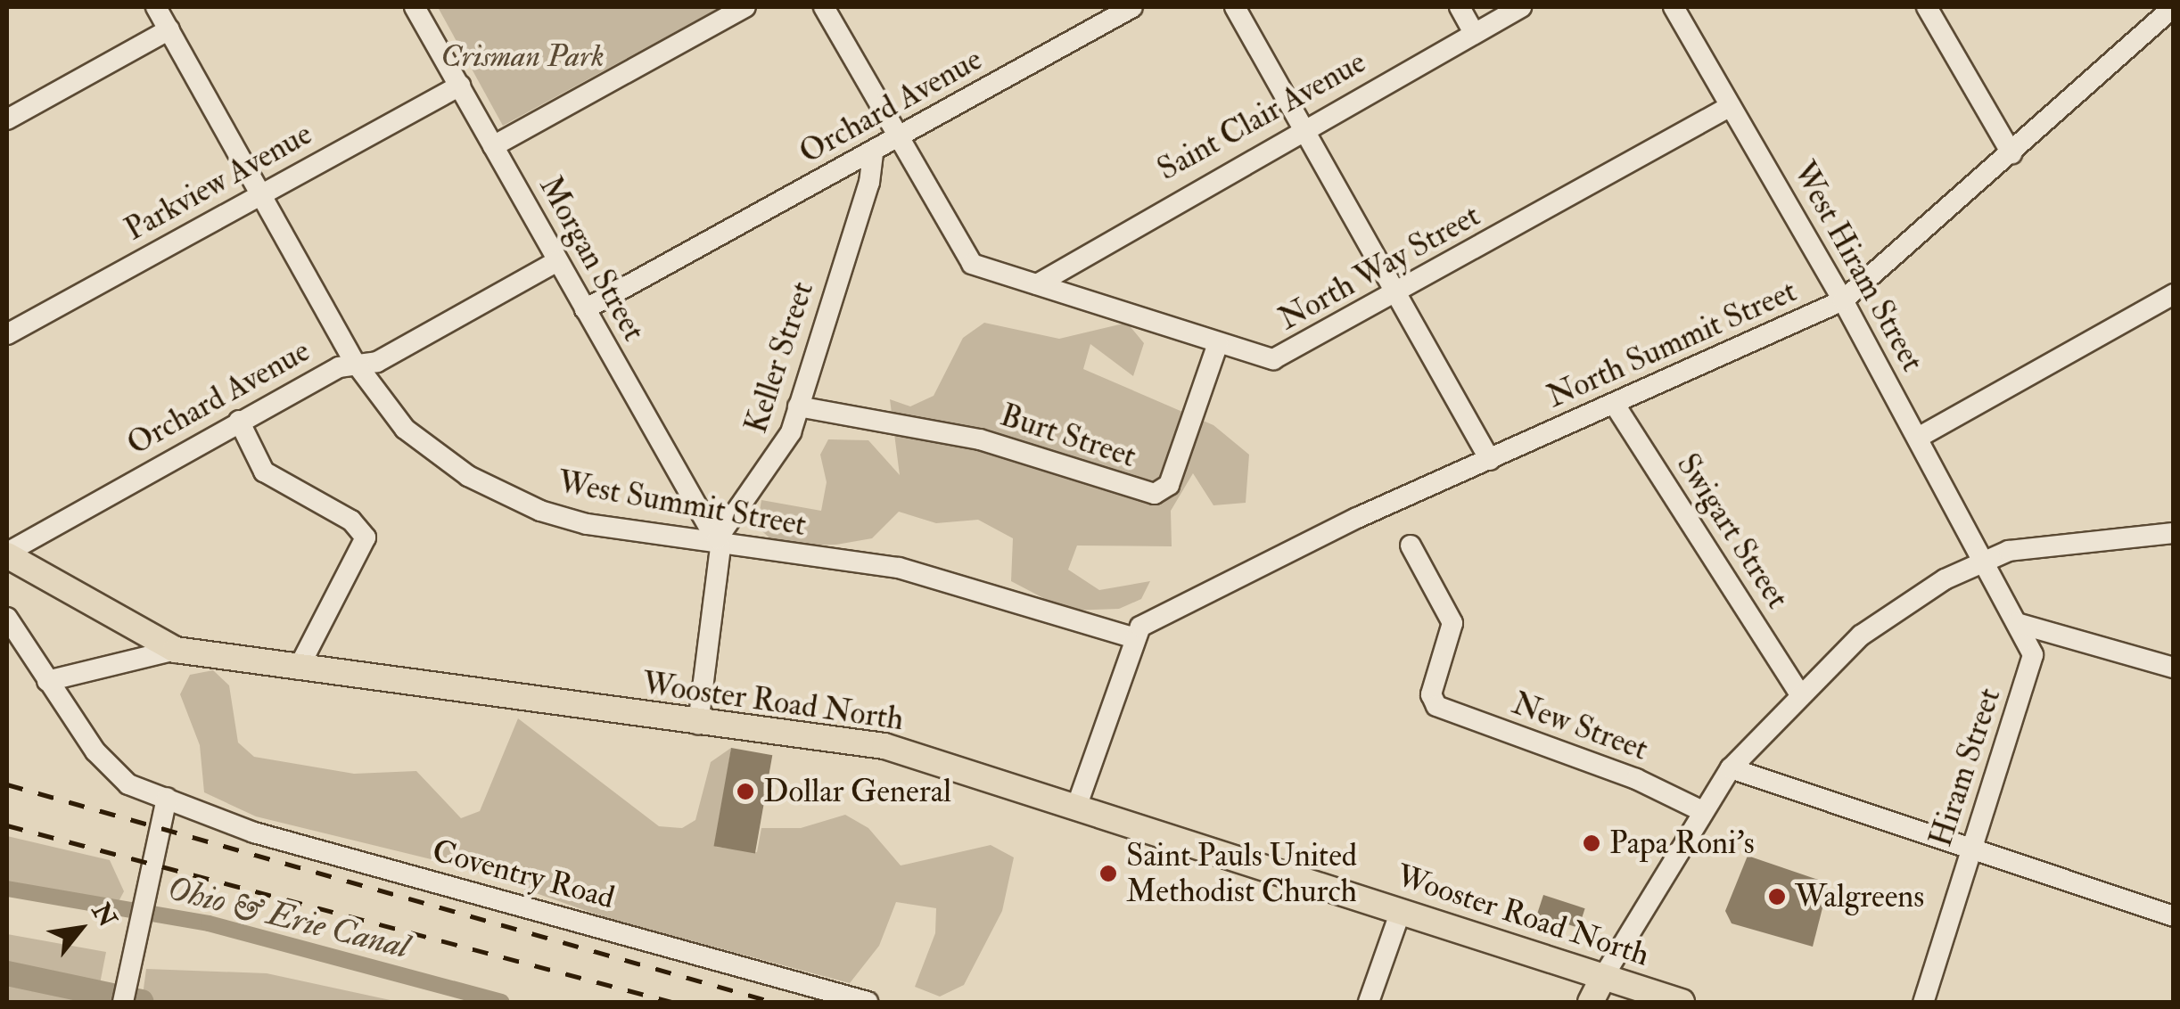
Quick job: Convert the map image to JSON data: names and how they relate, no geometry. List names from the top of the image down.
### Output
{
  "streets": {
    "main road": ["Wooster Road North"],
    "street": [
      "Orchard Avenue",
      "Saint Clair Avenue",
      "Parkview Avenue",
      "Morgan Street",
      "West Hiram Street",
      "North Way Street",
      "North Summit Street",
      "Keller Street",
      "Burt Street",
      "West Summit Street",
      "Swigart Street",
      "New Street",
      "Hiram Street",
      "Coventry Road"
    ]
  },
  "crossings": [
    ["Orchard Avenue", "Morgan Street"],
    ["Orchard Avenue", "North Way Street"],
    ["Orchard Avenue", "Keller Street"],
    ["Orchard Avenue", "West Summit Street"],
    ["Orchard Avenue", "Wooster Road North"],
    ["Saint Clair Avenue", "North Way Street"],
    ["Parkview Avenue", "Morgan Street"],
    ["Parkview Avenue", "West Summit Street"],
    ["Morgan Street", "Keller Street"],
    ["Morgan Street", "West Summit Street"],
    ["West Hiram Street", "North Way Street"],
    ["West Hiram Street", "North Summit Street"],
    ["West Hiram Street", "Hiram Street"],
    ["North Way Street", "Burt Street"],
    ["North Summit Street", "West Summit Street"],
    ["North Summit Street", "Swigart Street"],
    ["Keller Street", "Burt Street"],
    ["Keller Street", "West Summit Street"]
  ],
  "water": ["Ohio & Erie Canal"],
  "parks": ["Crisman Park"],
  "places": [
    "Dollar General",
    "Papa Roni's",
    "Saint Pauls United Methodist Church",
    "Walgreens"
  ],
  "north": "top right"
}
